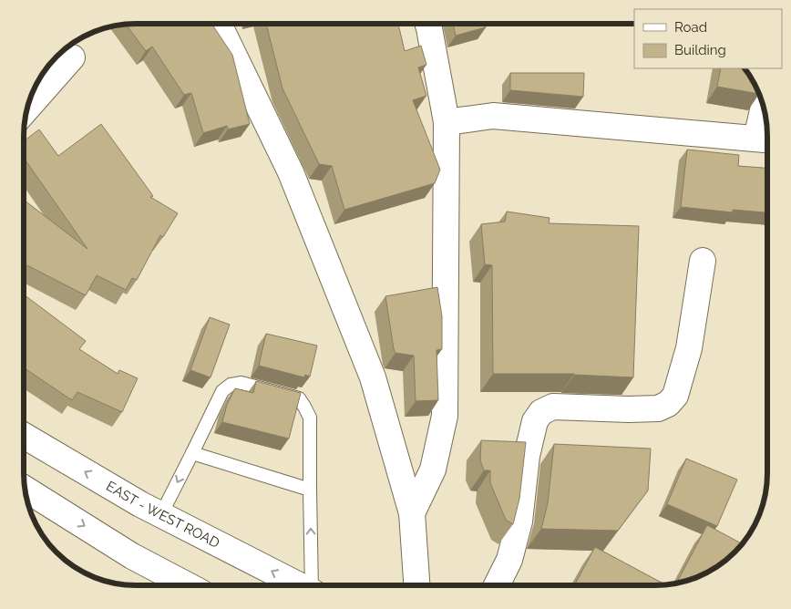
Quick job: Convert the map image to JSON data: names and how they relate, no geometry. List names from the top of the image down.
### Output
{
  "streets": {
    "street": ["EAST - WEST ROAD"]
  },
  "legend": ["Road", "Building"]
}
